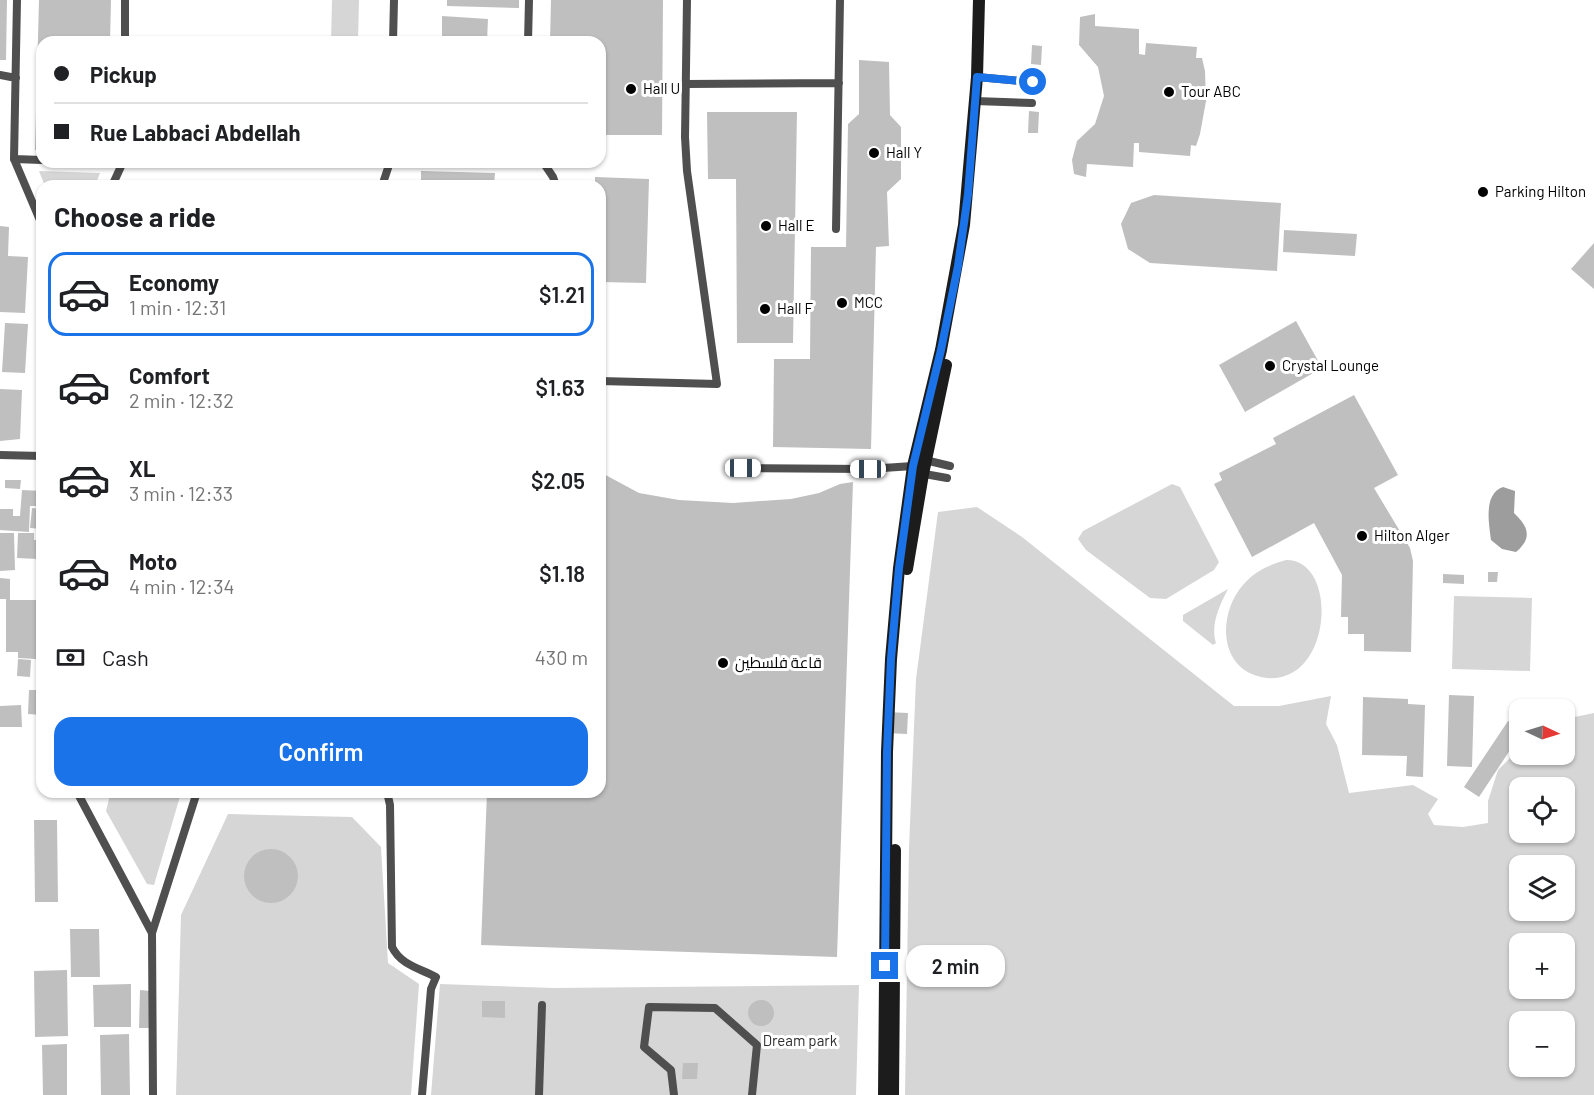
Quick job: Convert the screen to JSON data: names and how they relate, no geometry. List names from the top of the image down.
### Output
{
  "parks": ["Dream park"],
  "places": [
    "Hall U",
    "Tour ABC",
    "Hall Y",
    "Parking Hilton",
    "Hall E",
    "MCC",
    "Hall F",
    "Crystal Lounge",
    "Hilton Alger",
    "قاعة فلسطين"
  ],
  "north": "right",
  "page": {
    "banner": ["Pickup", "Rue Labbaci Abdellah"],
    "heading": "Choose a ride",
    "list": [
      {
        "name": "Economy",
        "note": "1 min · 12:31",
        "value": "$1.21"
      },
      {
        "name": "Comfort",
        "note": "2 min · 12:32",
        "value": "$1.63"
      },
      {
        "name": "XL",
        "note": "3 min · 12:33",
        "value": "$2.05"
      },
      {
        "name": "Moto",
        "note": "4 min · 12:34",
        "value": "$1.18"
      }
    ],
    "pay": ["Cash", "430 m"],
    "map_buttons": ["+", "−"],
    "buttons": "Confirm",
    "bubble": "2 min"
  }
}
